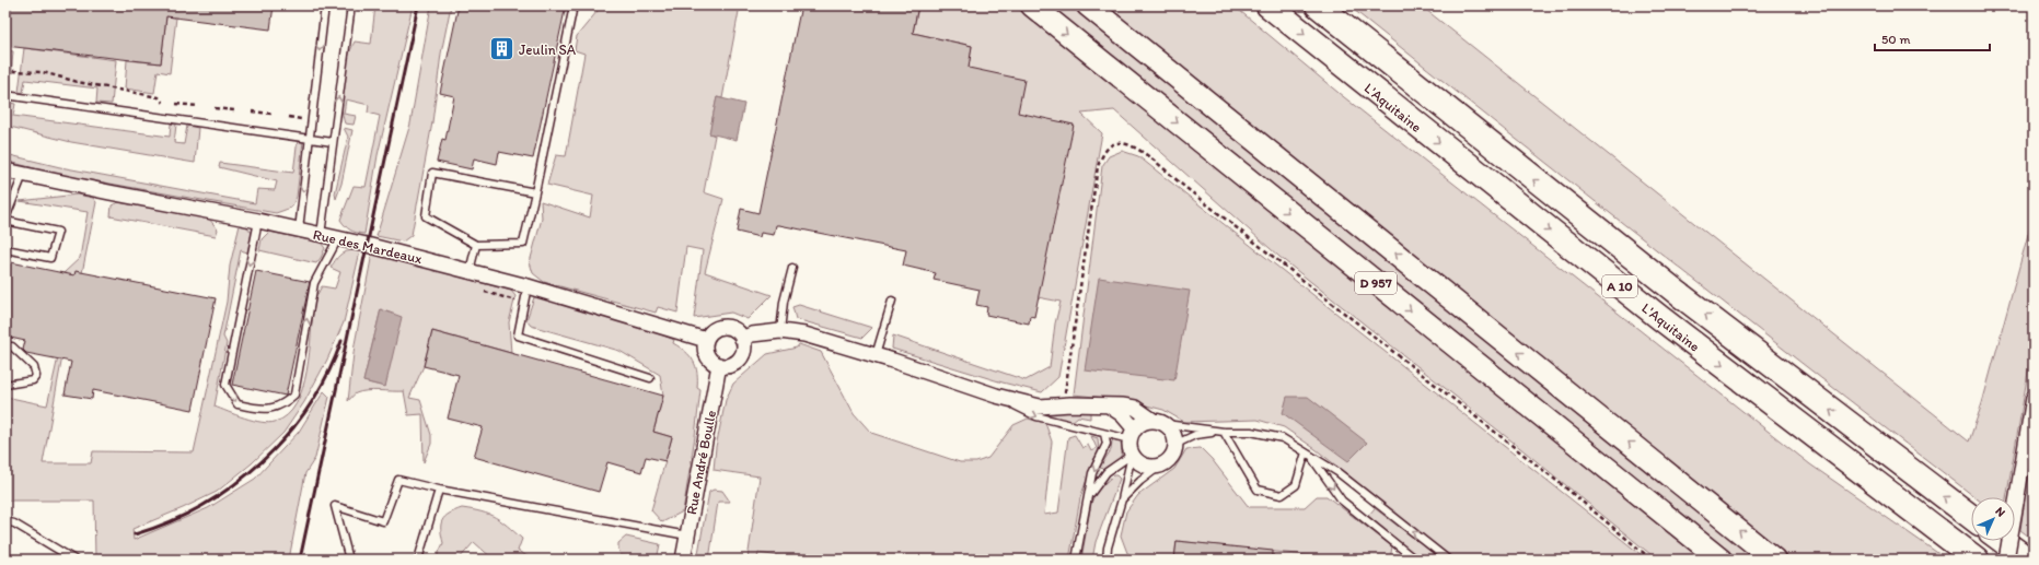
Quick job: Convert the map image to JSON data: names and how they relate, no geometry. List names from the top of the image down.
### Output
{
  "streets": {
    "highway": ["L'Aquitaine", "A 10"],
    "main road": ["D 957"],
    "street": ["Rue des Mardeaux", "Rue André Boulle"]
  },
  "crossings": [
    ["Rue des Mardeaux", "Rue André Boulle"]
  ],
  "places": {
    "building": ["Jeulin SA"]
  },
  "scale_bar": "50 m",
  "north": "top right"
}
